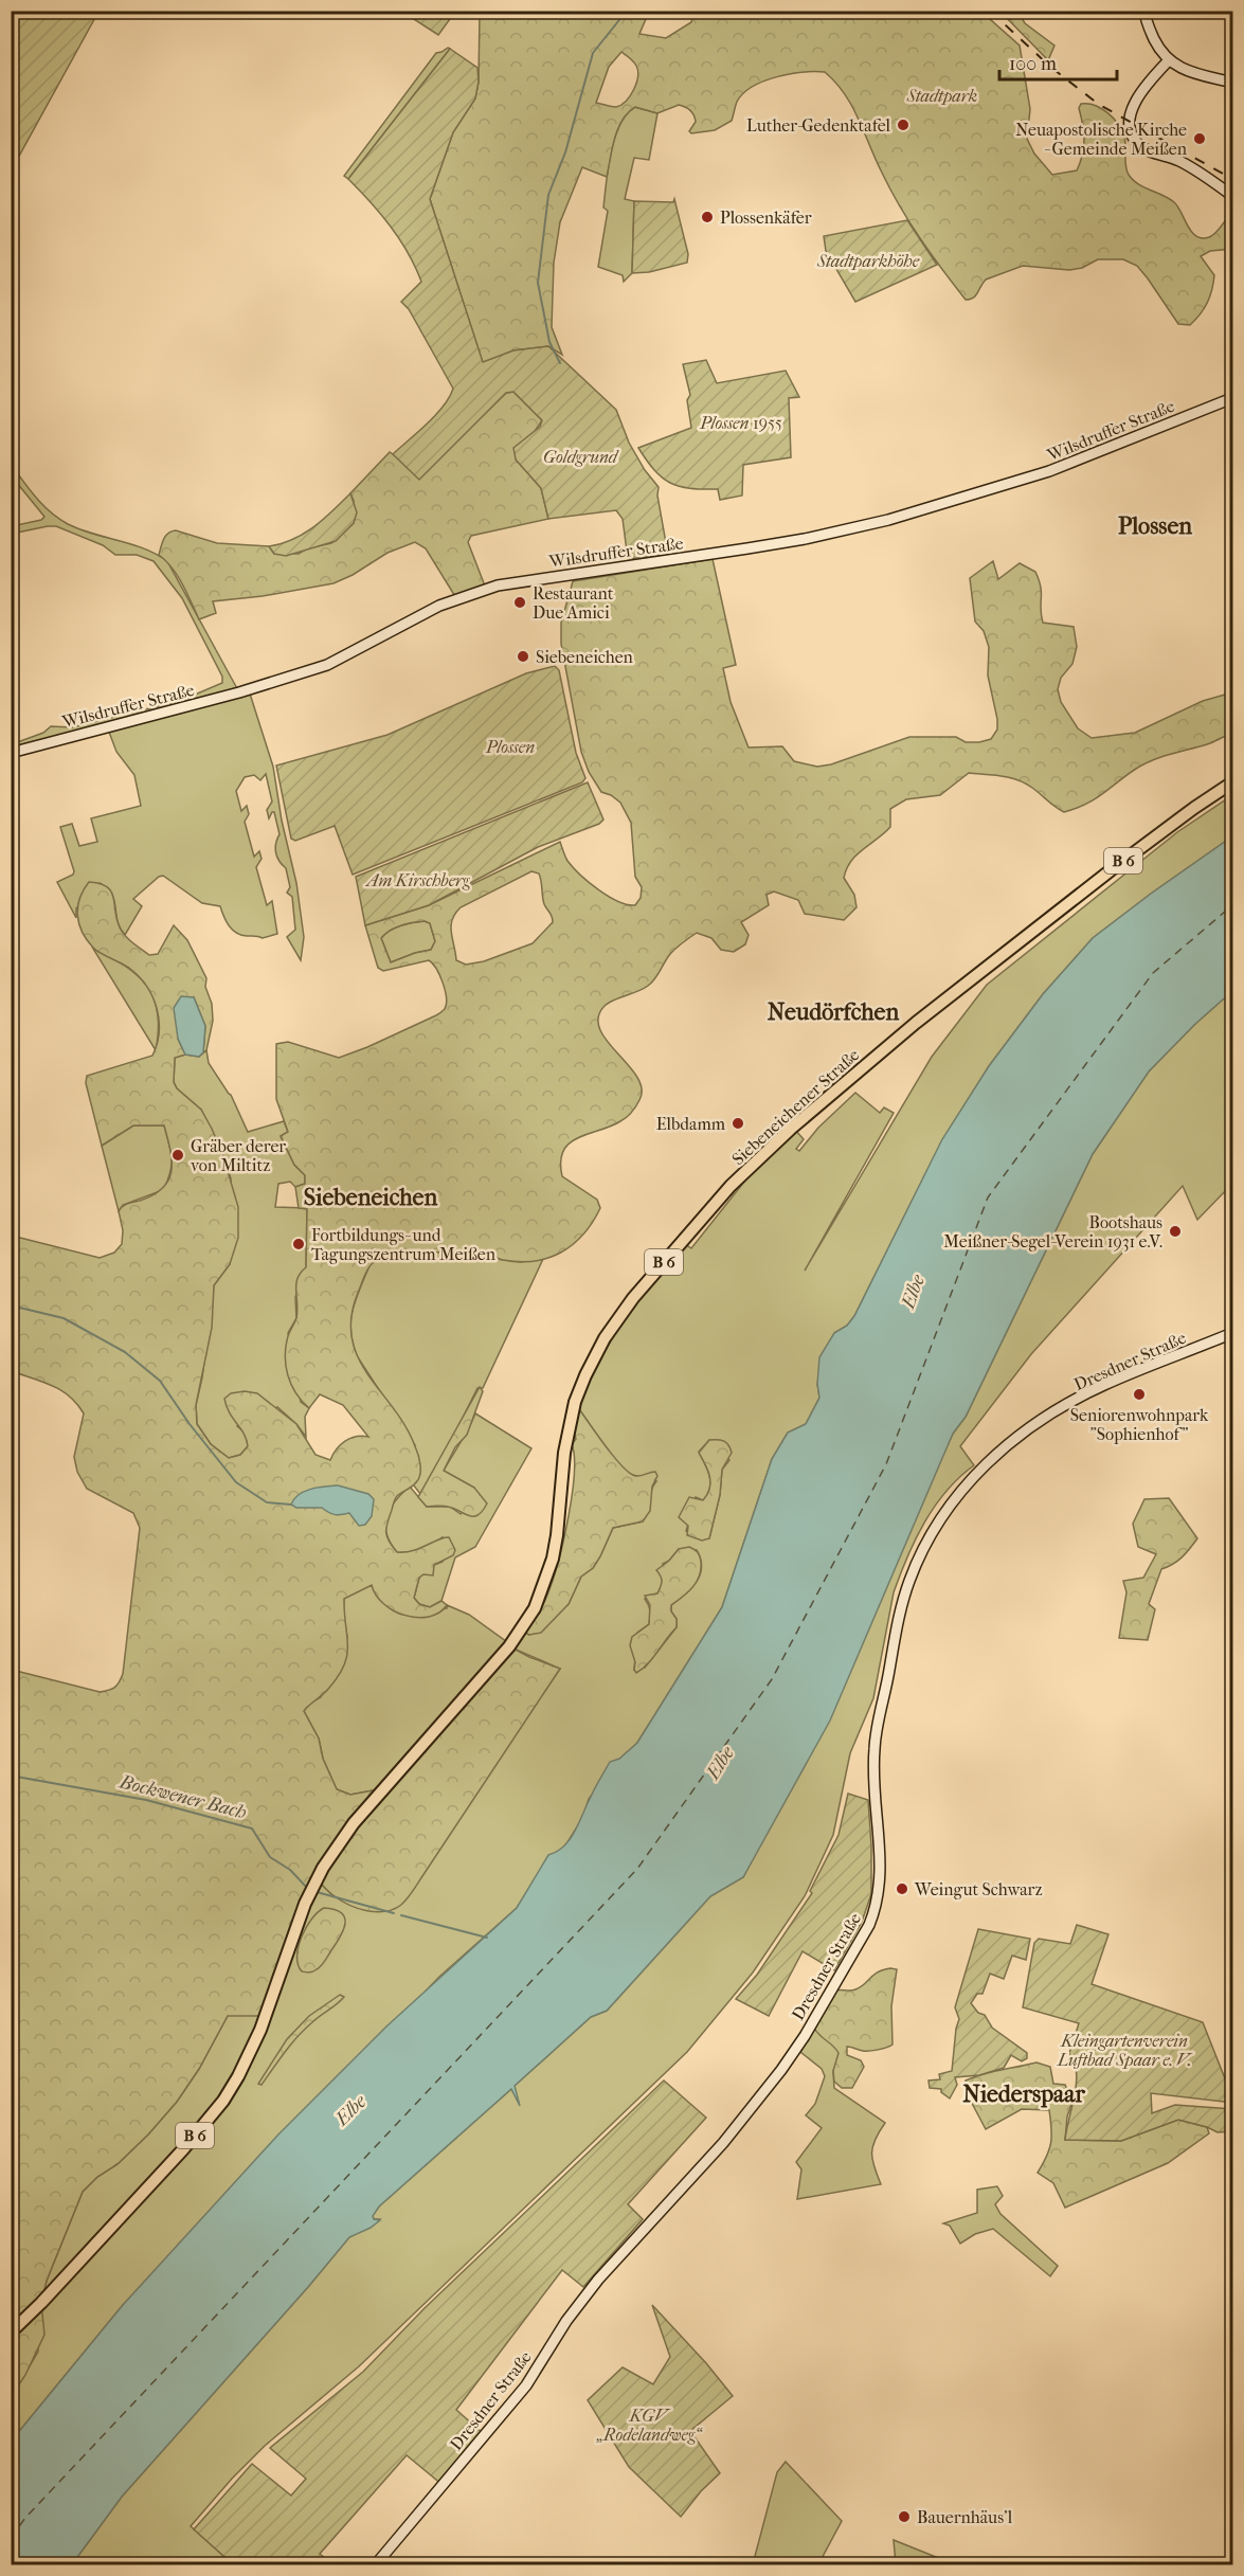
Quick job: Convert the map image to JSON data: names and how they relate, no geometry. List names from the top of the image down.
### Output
{
  "streets": {
    "main road": [
      "Wilsdruffer Straße",
      "B 6",
      "Siebeneichener Straße",
      "Dresdner Straße"
    ]
  },
  "districts": [
    "Plossen",
    "Neudörfchen",
    "Siebeneichen",
    "Niederspaar"
  ],
  "water": ["Elbe", "Bockwener Bach"],
  "parks": [
    "Stadtpark",
    "Stadtparkhöhe",
    "Plossen 1955",
    "Goldgrund",
    "Plossen",
    "Am Kirschberg",
    "Kleingartenverein Luftbad Spaar e. V.",
    "KGV „Rodelandweg“"
  ],
  "places": [
    "Luther-Gedenktafel",
    "Neuapostolische Kirche - Gemeinde Meißen",
    "Plossenkäfer",
    "Restaurant Due Amici",
    "Siebeneichen",
    "Elbdamm",
    "Gräber derer von Miltitz",
    "Bootshaus Meißner-Segel-Verein 1931 e.V.",
    "Fortbildungs- und Tagungszentrum Meißen",
    "Seniorenwohnpark \"Sophienhof\"",
    "Weingut Schwarz",
    "Bauernhäus'l"
  ],
  "scale_bar": "100 m"
}
